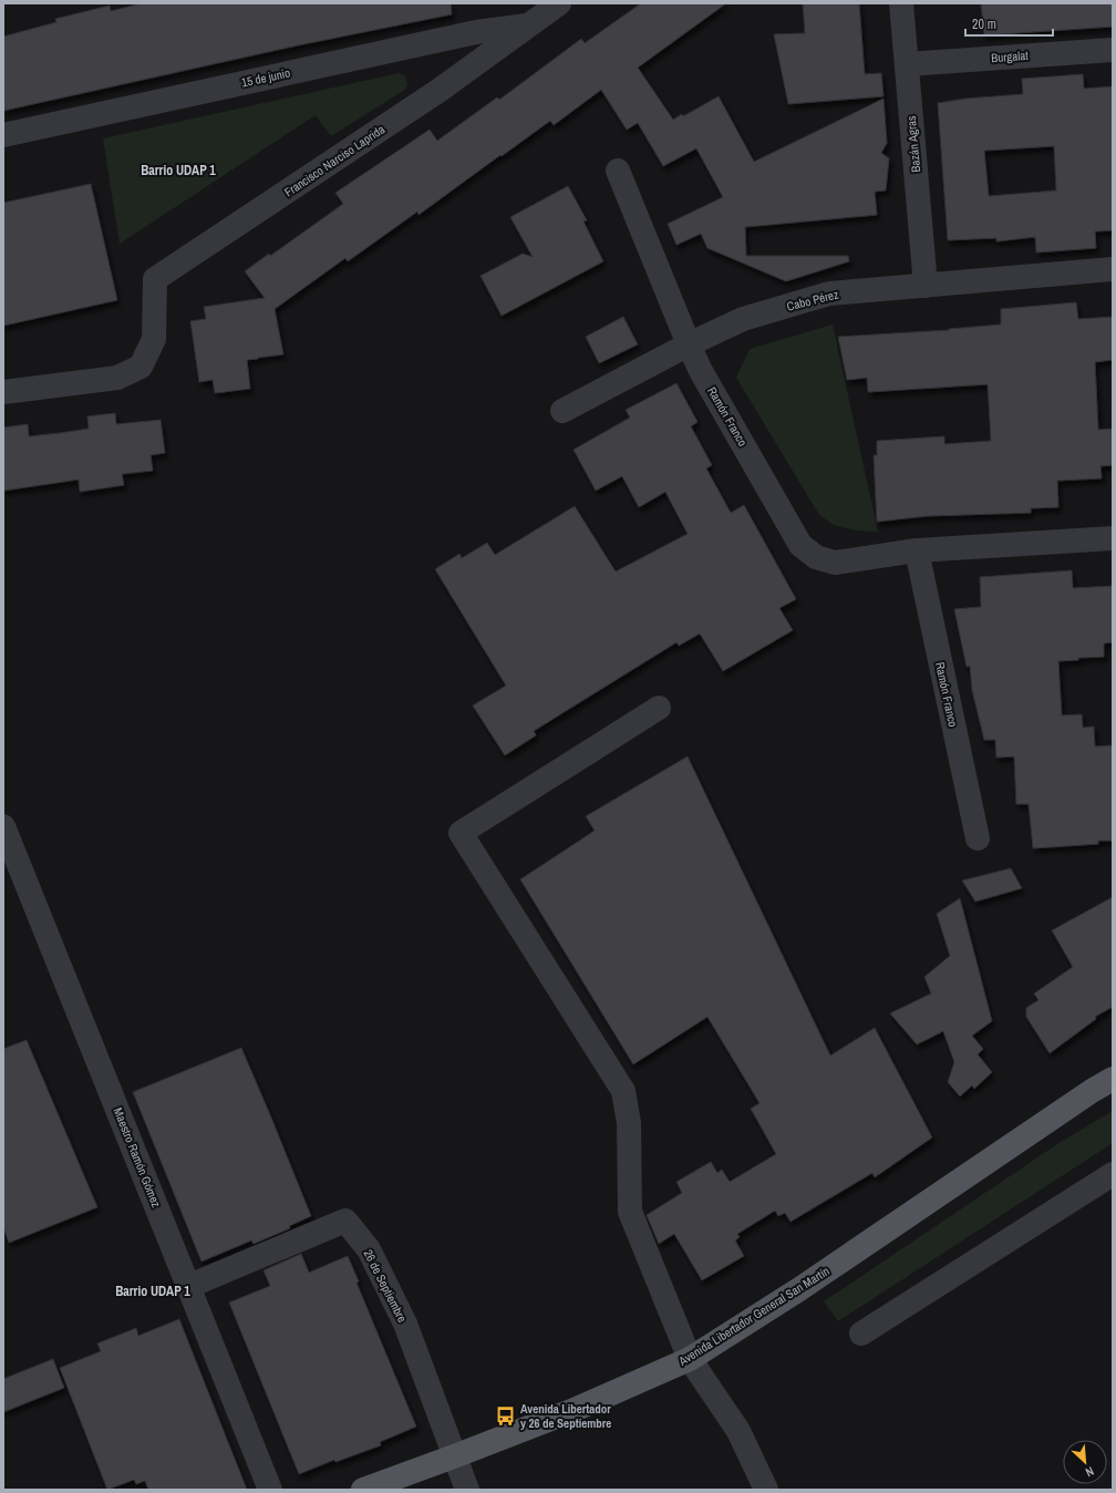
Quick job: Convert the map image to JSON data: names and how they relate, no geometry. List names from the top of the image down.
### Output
{
  "streets": {
    "main road": ["Avenida Libertador General San Martín"],
    "street": [
      "Burgalat",
      "15 de junio",
      "Bazán Agras",
      "Francisco Narciso Laprida",
      "Cabo Pérez",
      "Ramón Franco",
      "Maestro Ramón Gómez",
      "26 de Septiembre"
    ]
  },
  "crossings": [
    ["Burgalat", "Bazán Agras"],
    ["15 de junio", "Francisco Narciso Laprida"],
    ["Bazán Agras", "Cabo Pérez"],
    ["Cabo Pérez", "Ramón Franco"],
    ["Maestro Ramón Gómez", "26 de Septiembre"],
    ["26 de Septiembre", "Avenida Libertador General San Martín"]
  ],
  "districts": ["Barrio UDAP 1", "Barrio UDAP 1"],
  "places": {
    "bus stop": ["Avenida Libertador y 26 de Septiembre"]
  },
  "scale_bar": "20 m",
  "north": "bottom right"
}
